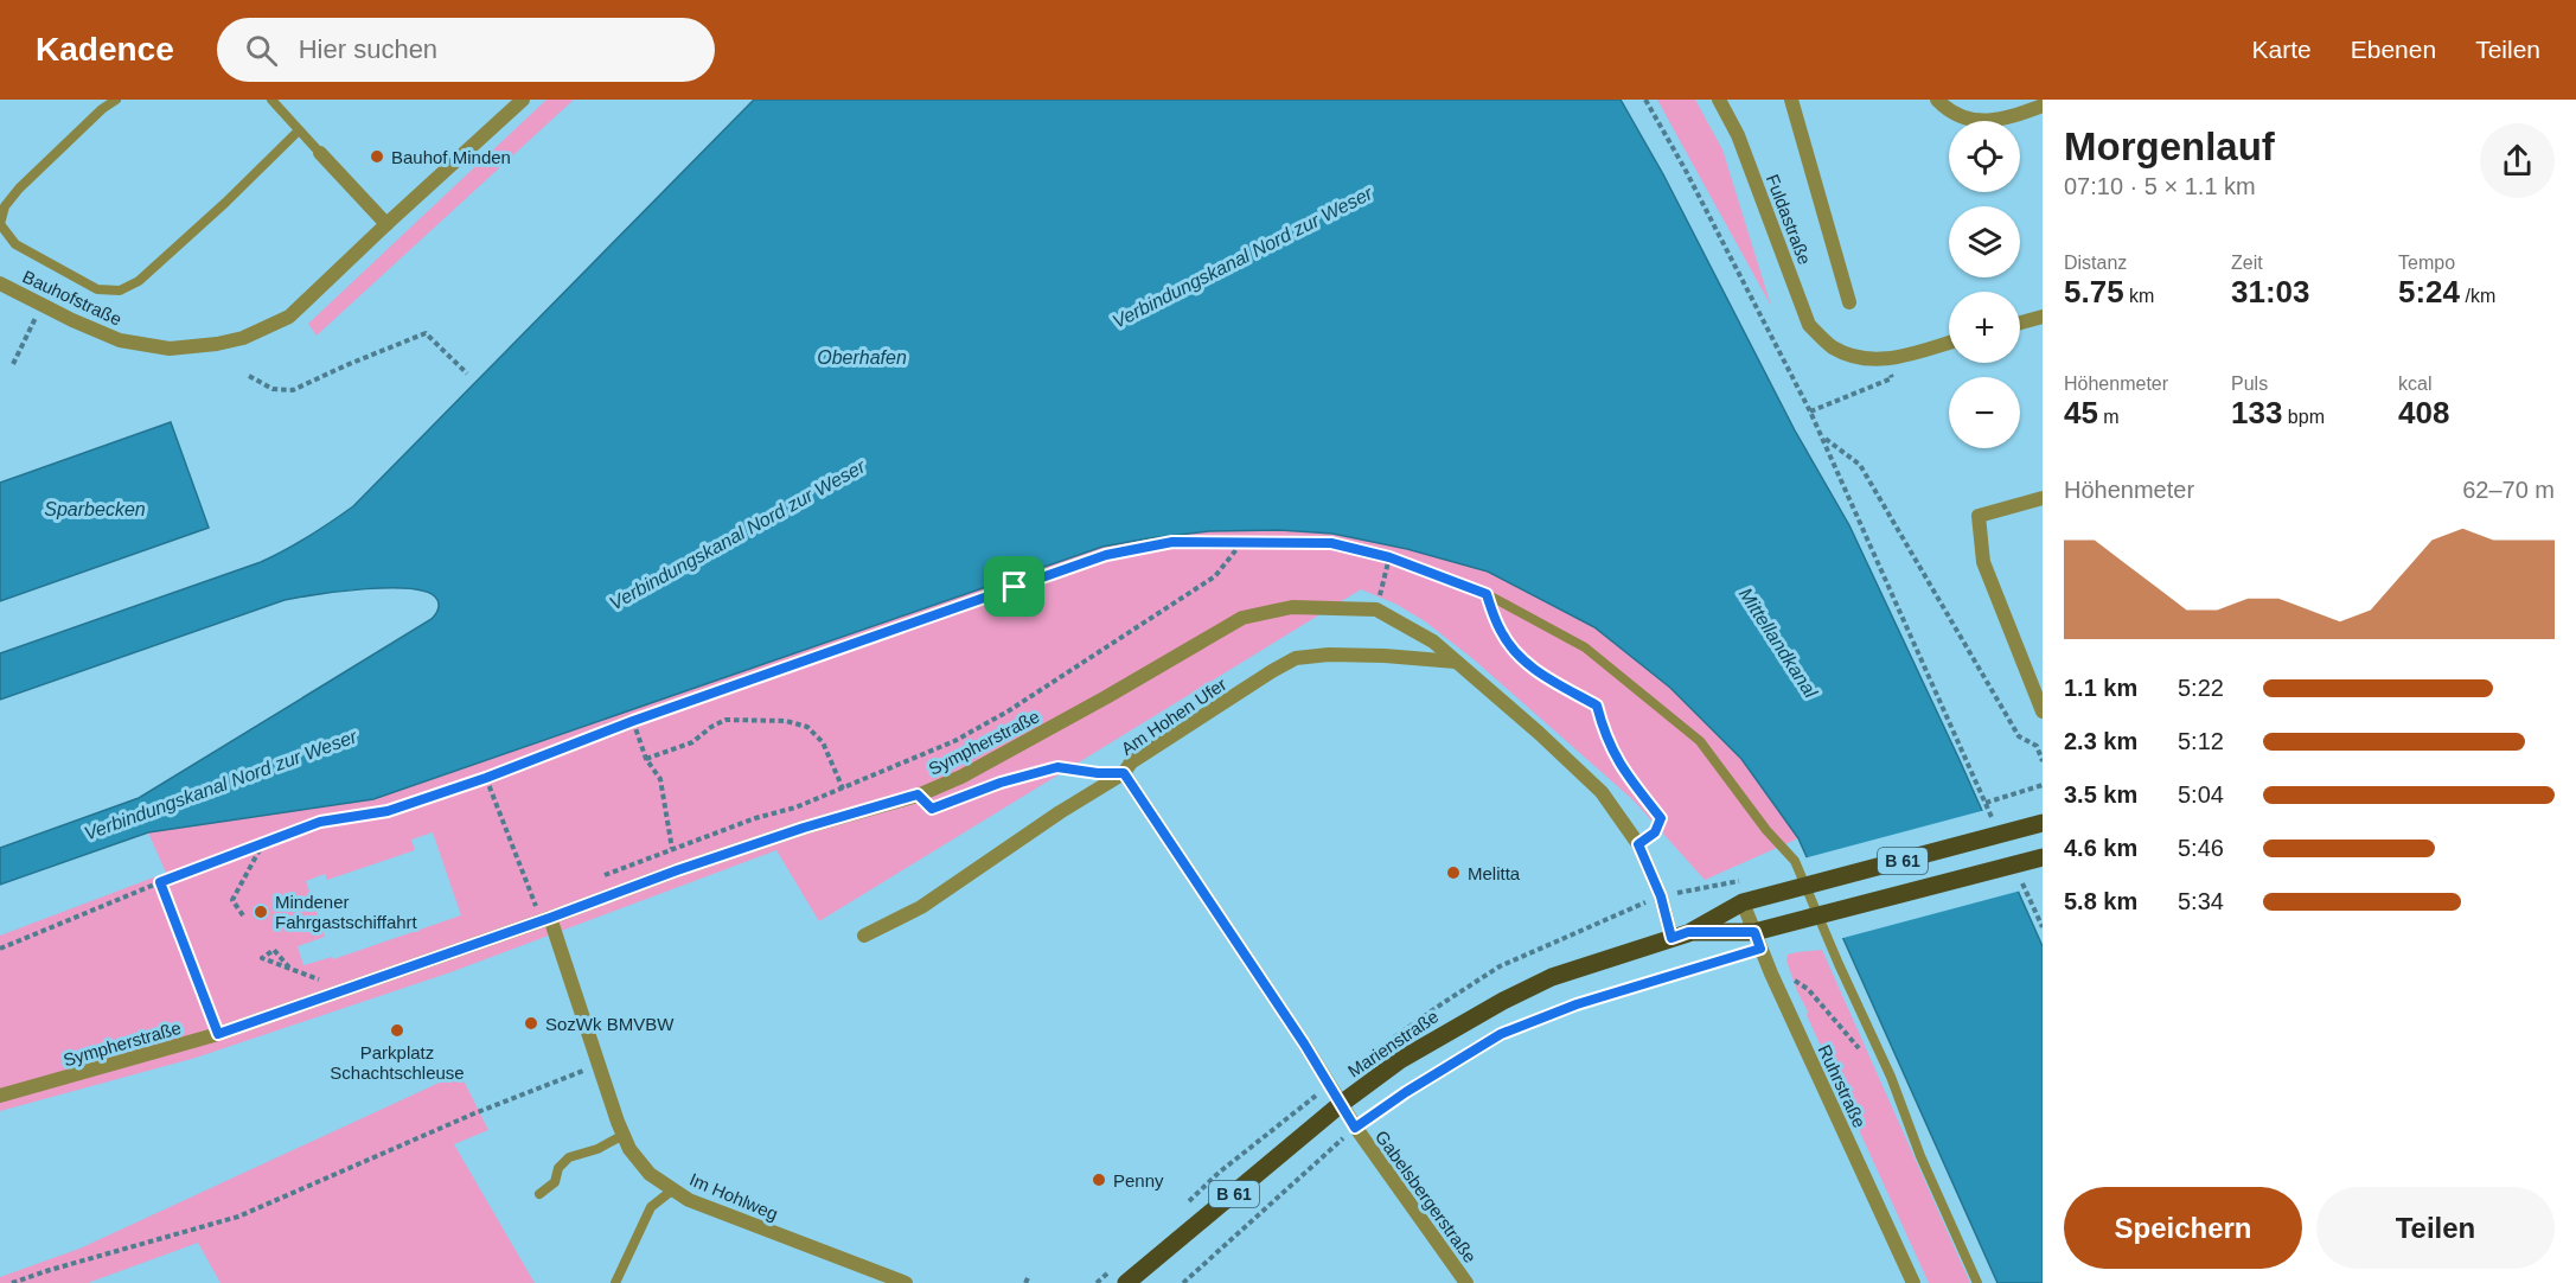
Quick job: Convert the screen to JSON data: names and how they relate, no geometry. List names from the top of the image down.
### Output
{
  "streets": {
    "main road": ["B 61", "Marienstraße"],
    "street": [
      "Fuldastraße",
      "Bauhofstraße",
      "Am Hohen Ufer",
      "Sympherstraße",
      "Ruhrstraße",
      "Im Hohlweg",
      "Gabelsbergerstraße"
    ]
  },
  "crossings": [
    ["Am Hohen Ufer", "Sympherstraße"],
    ["Am Hohen Ufer", "Gabelsbergerstraße"],
    ["Sympherstraße", "Marienstraße"],
    ["Sympherstraße", "Im Hohlweg"],
    ["Marienstraße", "Ruhrstraße"],
    ["Marienstraße", "Gabelsbergerstraße"]
  ],
  "water": [
    "Verbindungskanal Nord zur Weser",
    "Oberhafen",
    "Sparbecken",
    "Mittellandkanal"
  ],
  "places": [
    "Bauhof Minden",
    "Melitta",
    "Mindener Fahrgastschiffahrt",
    "SozWk BMVBW",
    "Parkplatz Schachtschleuse",
    "Penny"
  ],
  "page": {
    "header": "Kadence",
    "search": "Hier suchen",
    "nav": ["Karte", "Ebenen", "Teilen"],
    "heading": ["Morgenlauf", "07:10 · 5 × 1.1 km"],
    "map_buttons": ["+", "−"],
    "stats": [
      ["Distanz", "5.75 km"],
      ["Zeit", "31:03"],
      ["Tempo", "5:24 /km"],
      ["Höhenmeter", "45 m"],
      ["Puls", "133 bpm"],
      ["kcal", "408"]
    ],
    "chart": ["Höhenmeter", "62–70 m"],
    "list": [
      {
        "name": "1.1 km",
        "note": "5:22"
      },
      {
        "name": "2.3 km",
        "note": "5:12"
      },
      {
        "name": "3.5 km",
        "note": "5:04"
      },
      {
        "name": "4.6 km",
        "note": "5:46"
      },
      {
        "name": "5.8 km",
        "note": "5:34"
      }
    ],
    "buttons": ["Speichern", "Teilen"]
  }
}
